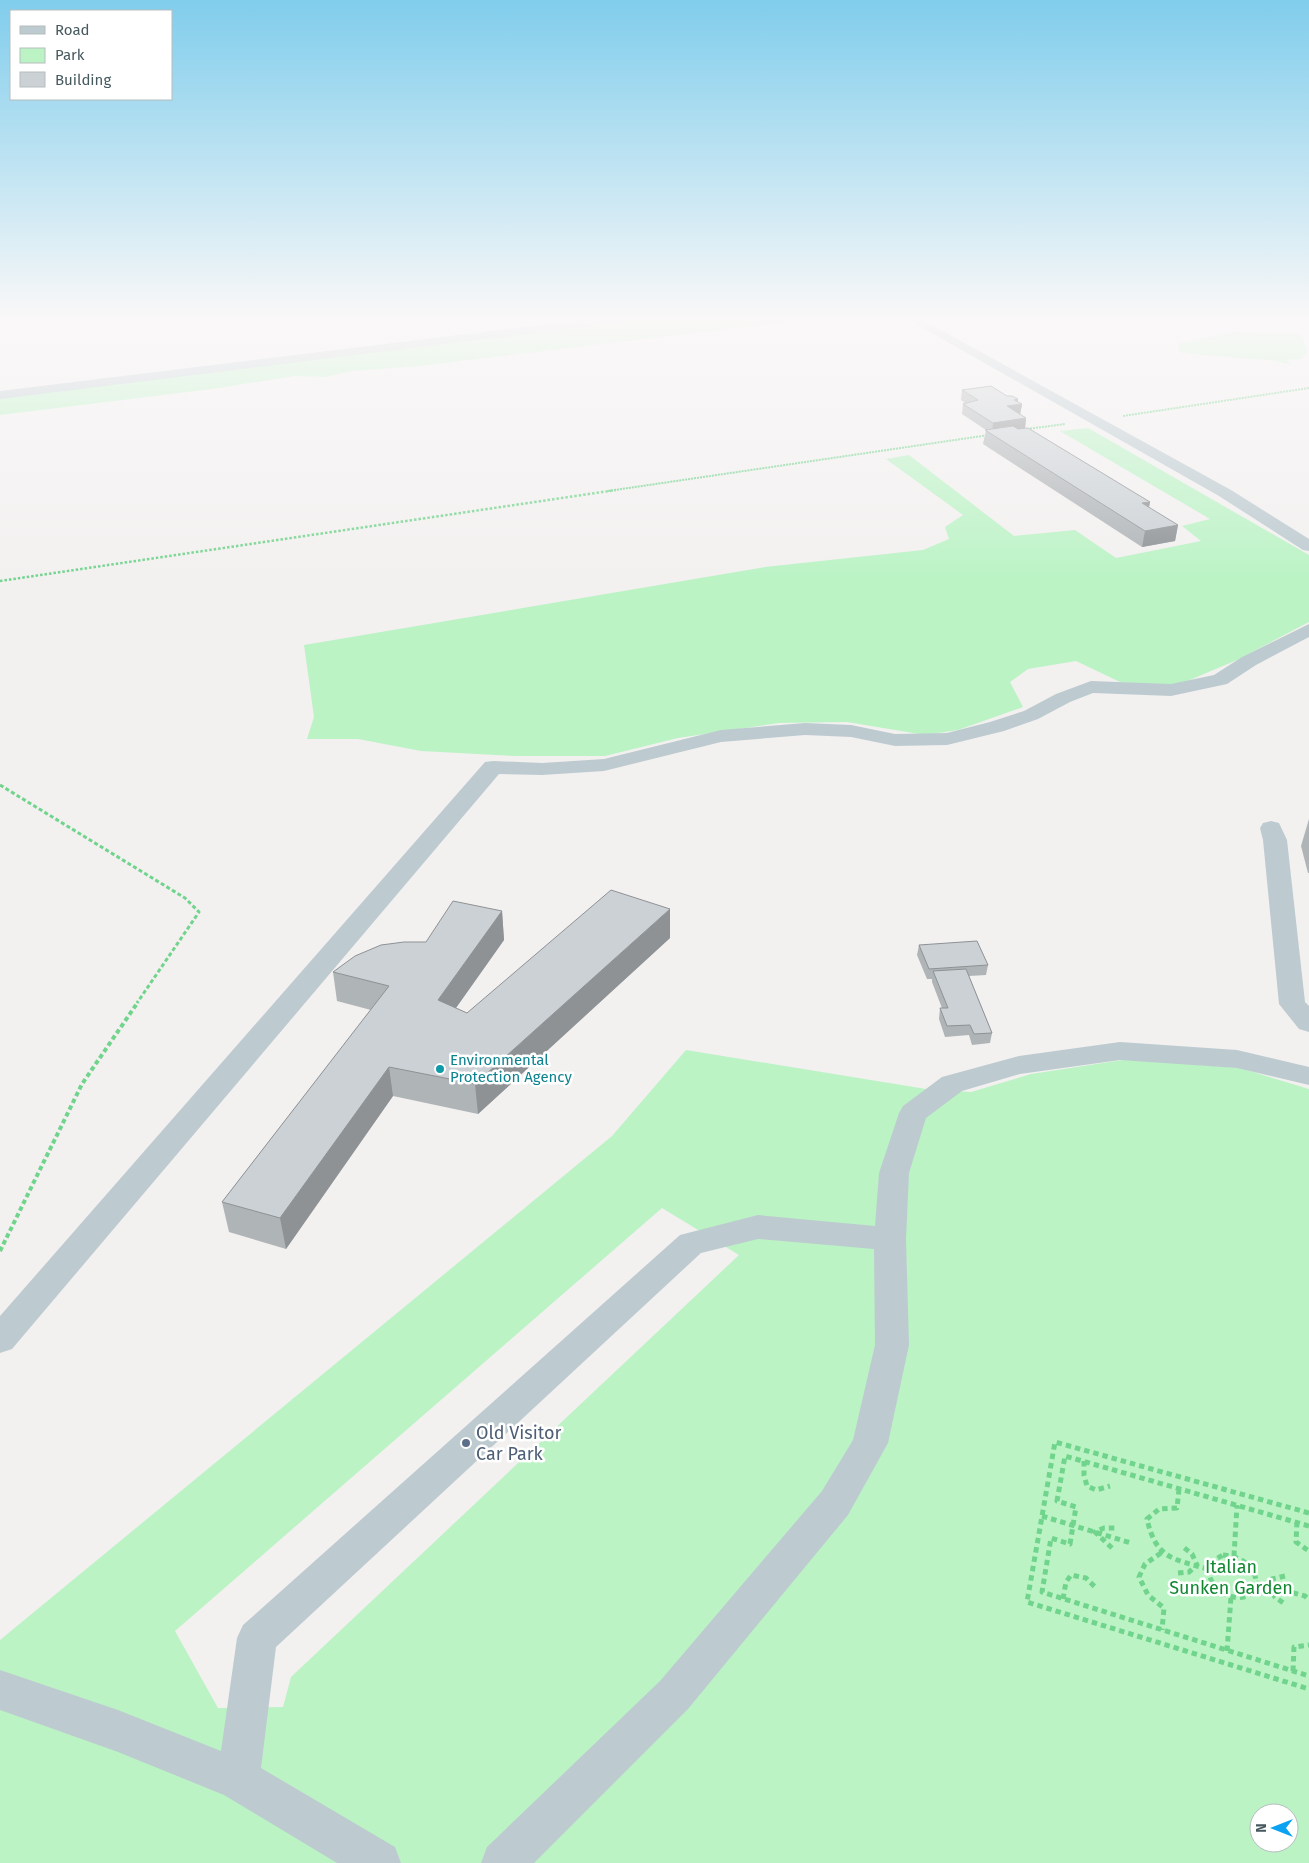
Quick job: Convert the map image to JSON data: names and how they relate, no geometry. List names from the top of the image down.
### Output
{
  "parks": ["Italian Sunken Garden"],
  "places": ["Environmental Protection Agency", "Old Visitor Car Park"],
  "legend": ["Road", "Park", "Building"],
  "north": "left"
}
